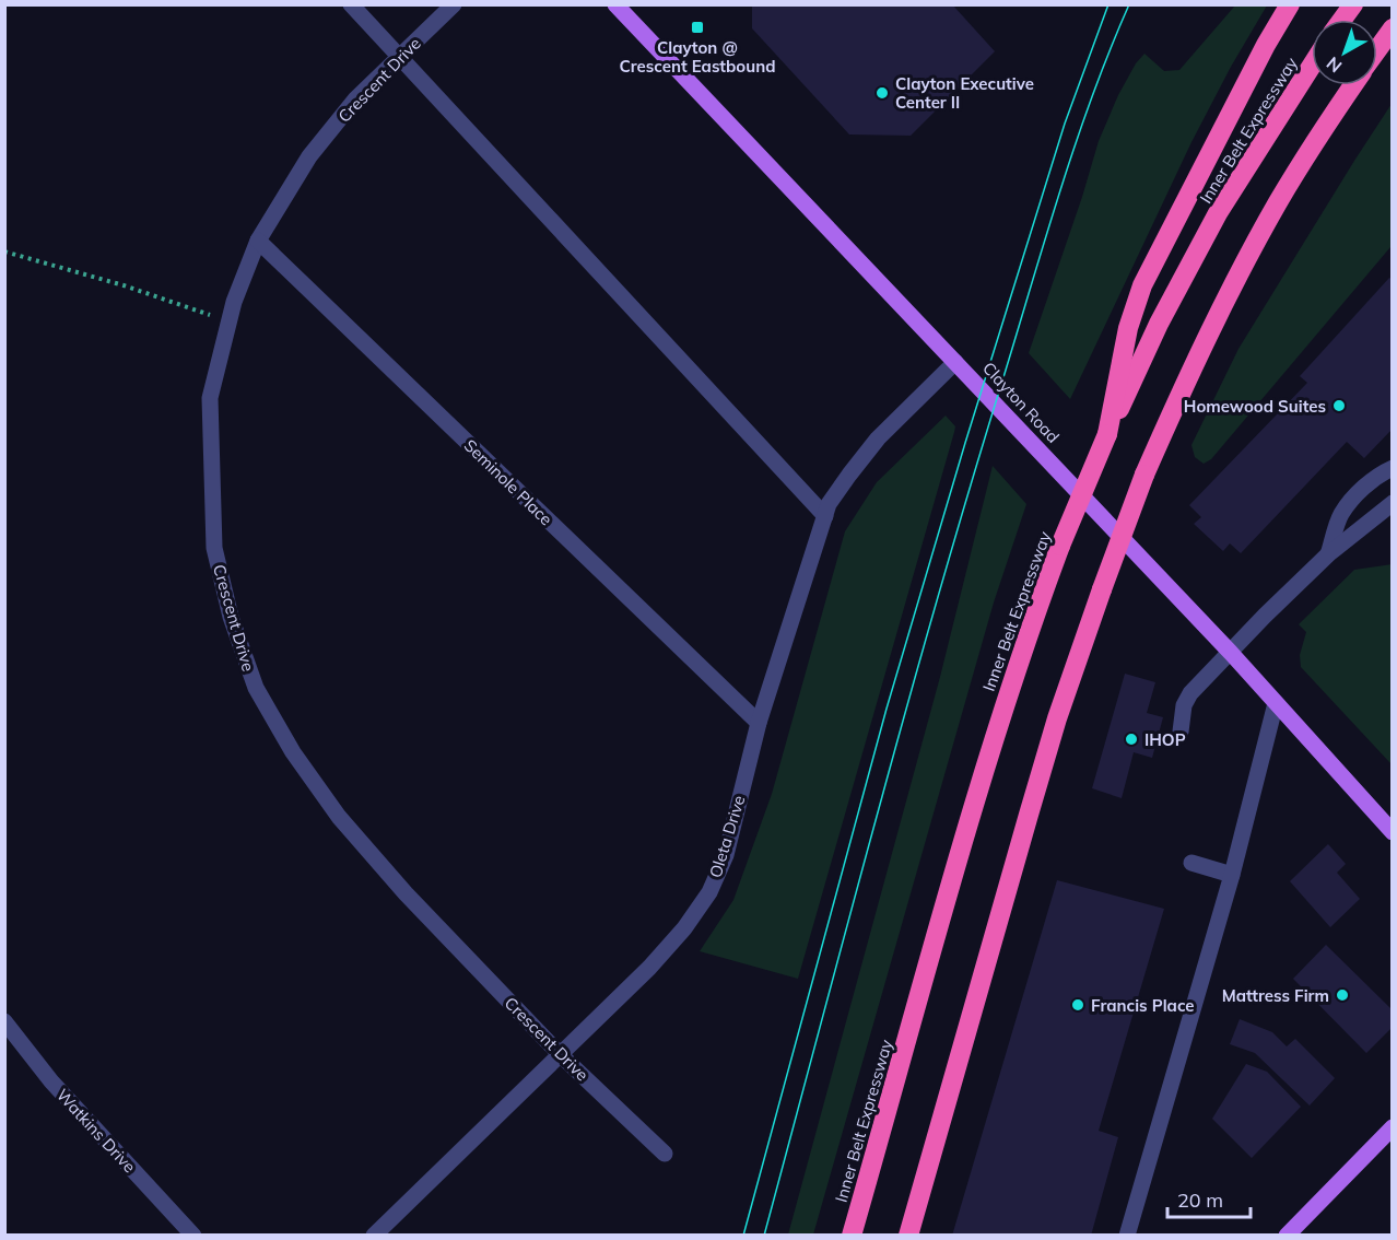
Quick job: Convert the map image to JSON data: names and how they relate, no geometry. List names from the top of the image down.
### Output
{
  "streets": {
    "highway": ["Inner Belt Expressway"],
    "main road": ["Clayton Road"],
    "street": [
      "Crescent Drive",
      "Seminole Place",
      "Oleta Drive",
      "Watkins Drive"
    ]
  },
  "crossings": [
    ["Crescent Drive", "Seminole Place"],
    ["Crescent Drive", "Oleta Drive"],
    ["Clayton Road", "Oleta Drive"],
    ["Seminole Place", "Oleta Drive"]
  ],
  "places": {
    "transit": ["Clayton @ Crescent Eastbound"],
    "other": [
      "Clayton Executive Center II",
      "Homewood Suites",
      "IHOP",
      "Mattress Firm",
      "Francis Place"
    ]
  },
  "scale_bar": "20 m",
  "north": "bottom left"
}
